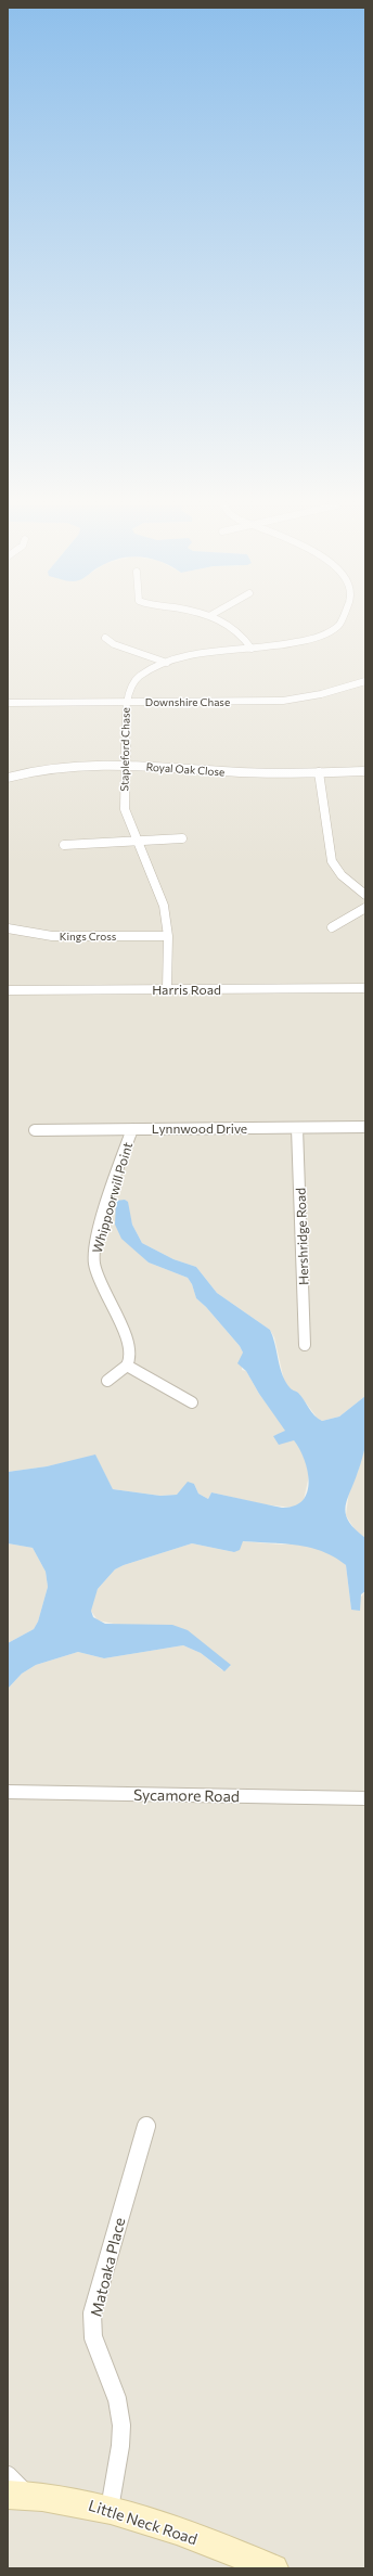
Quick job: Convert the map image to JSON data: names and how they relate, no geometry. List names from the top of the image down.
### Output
{
  "streets": {
    "street": [
      "Downshire Chase",
      "Stapleford Chase",
      "Royal Oak Close",
      "Kings Cross",
      "Harris Road",
      "Lynnwood Drive",
      "Whippoorwill Point",
      "Hershridge Road",
      "Sycamore Road",
      "Matoaka Place",
      "Little Neck Road"
    ]
  },
  "crossings": [
    ["Downshire Chase", "Stapleford Chase"],
    ["Stapleford Chase", "Royal Oak Close"],
    ["Stapleford Chase", "Kings Cross"],
    ["Stapleford Chase", "Harris Road"],
    ["Lynnwood Drive", "Whippoorwill Point"],
    ["Lynnwood Drive", "Hershridge Road"],
    ["Matoaka Place", "Little Neck Road"]
  ]
}
